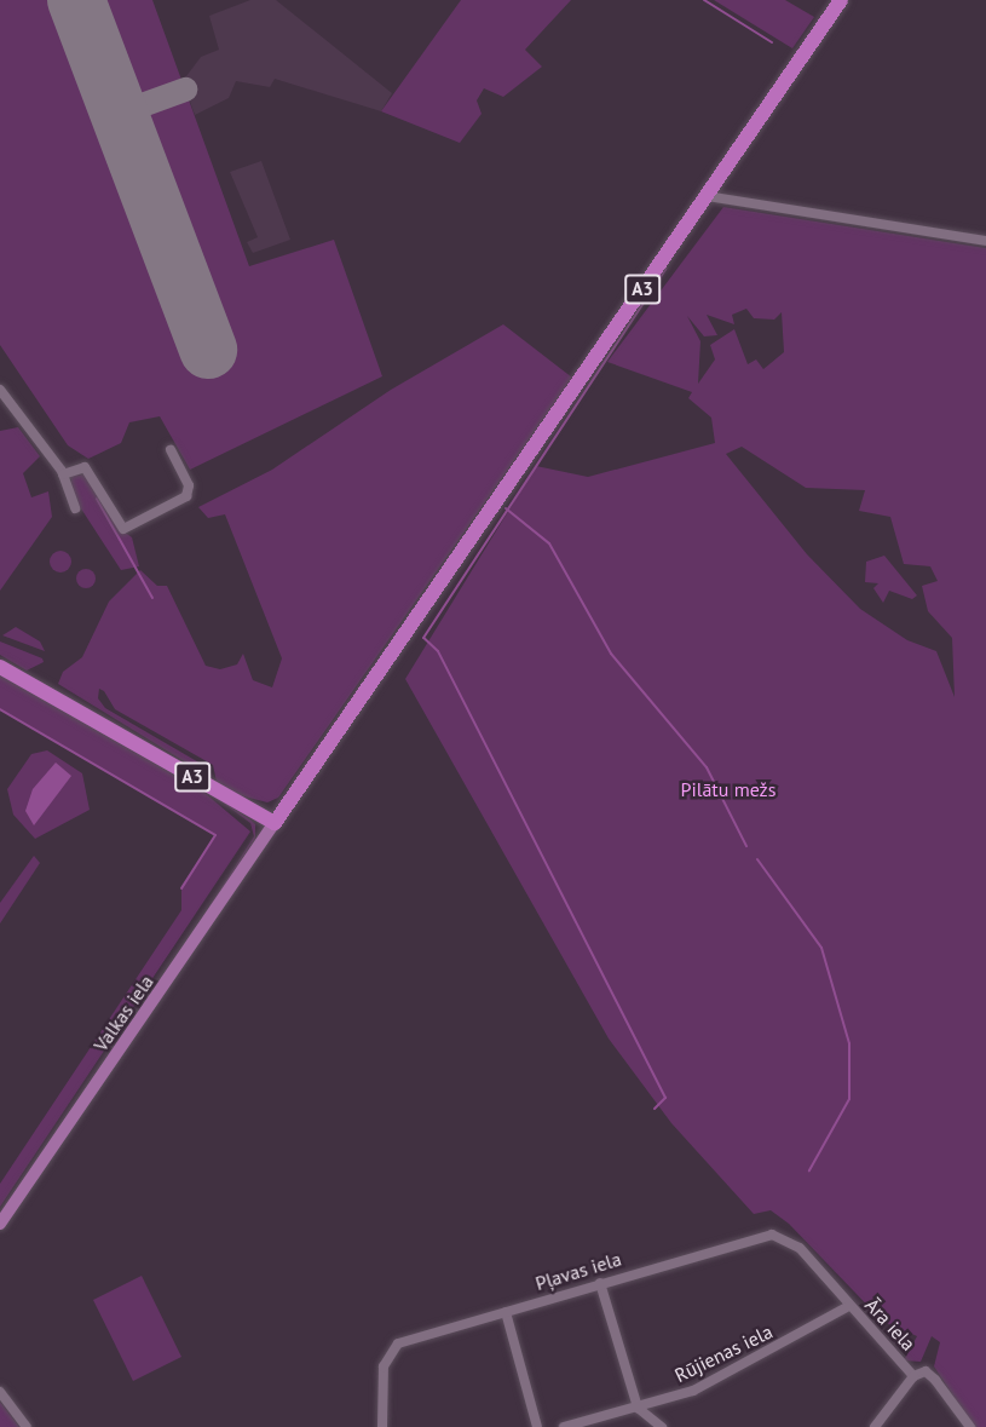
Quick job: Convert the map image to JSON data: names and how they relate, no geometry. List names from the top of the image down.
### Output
{
  "streets": {
    "highway": ["A3"],
    "main road": ["Valkas iela"],
    "street": ["Pļavas iela", "Āra iela", "Rūjienas iela"]
  },
  "crossings": [
    ["A3", "Valkas iela"],
    ["Pļavas iela", "Āra iela"],
    ["Āra iela", "Rūjienas iela"]
  ],
  "parks": ["Pilātu mežs"]
}
